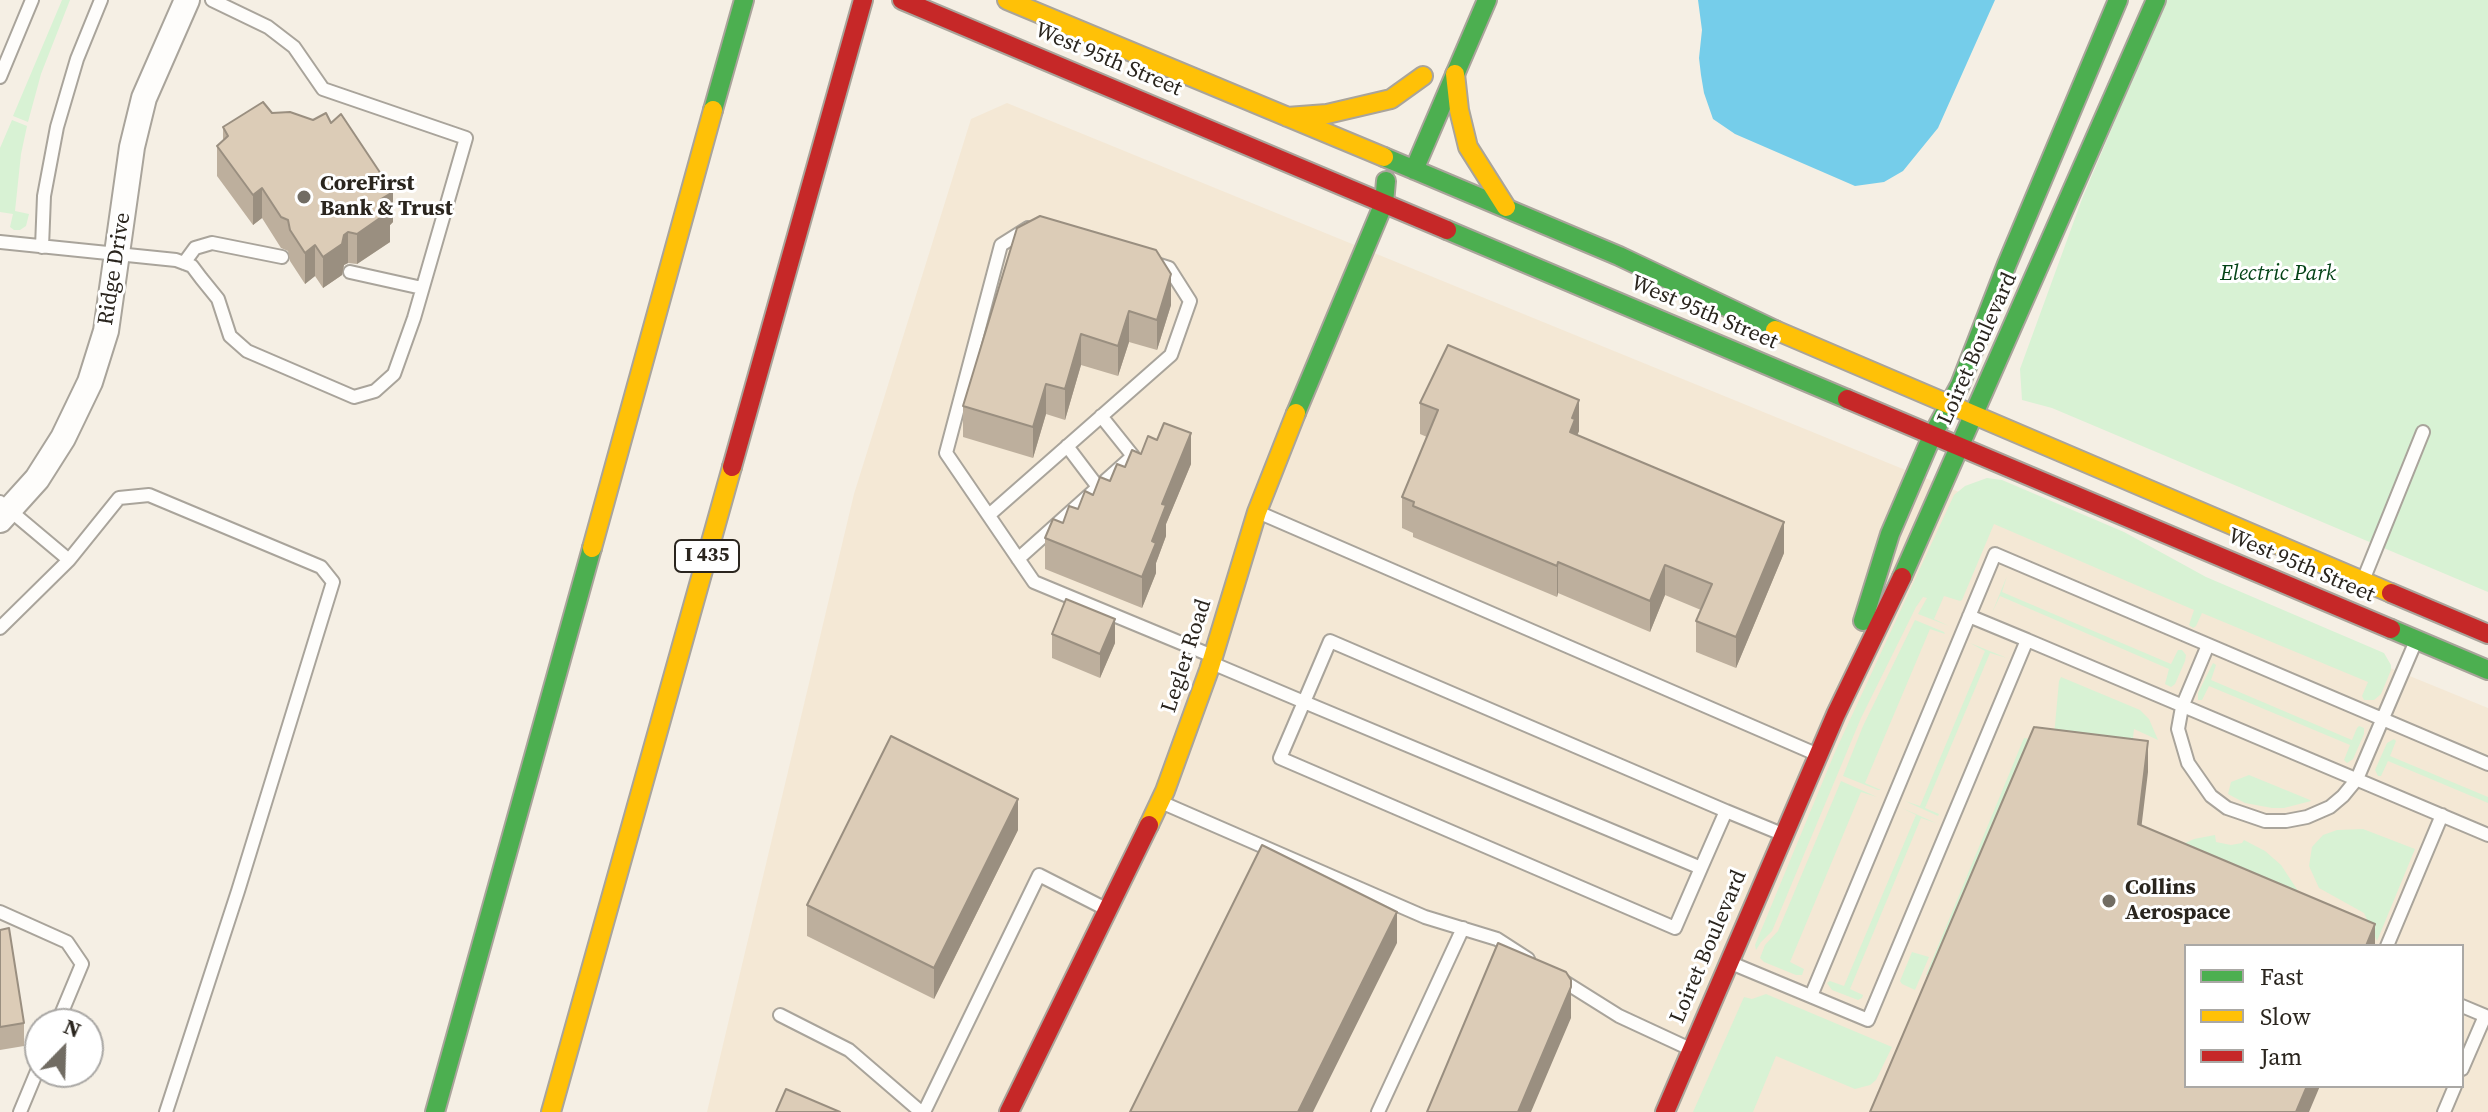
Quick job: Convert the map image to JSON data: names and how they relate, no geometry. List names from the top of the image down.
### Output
{
  "streets": {
    "main road": [
      "West 95th Street",
      "Loiret Boulevard",
      "I 435",
      "Legler Road"
    ],
    "street": ["Ridge Drive"]
  },
  "crossings": [
    ["West 95th Street", "Loiret Boulevard"],
    ["West 95th Street", "Legler Road"]
  ],
  "parks": ["Electric Park"],
  "places": ["CoreFirst Bank & Trust", "Collins Aerospace"],
  "legend": ["Fast", "Slow", "Jam"],
  "north": "top right"
}
